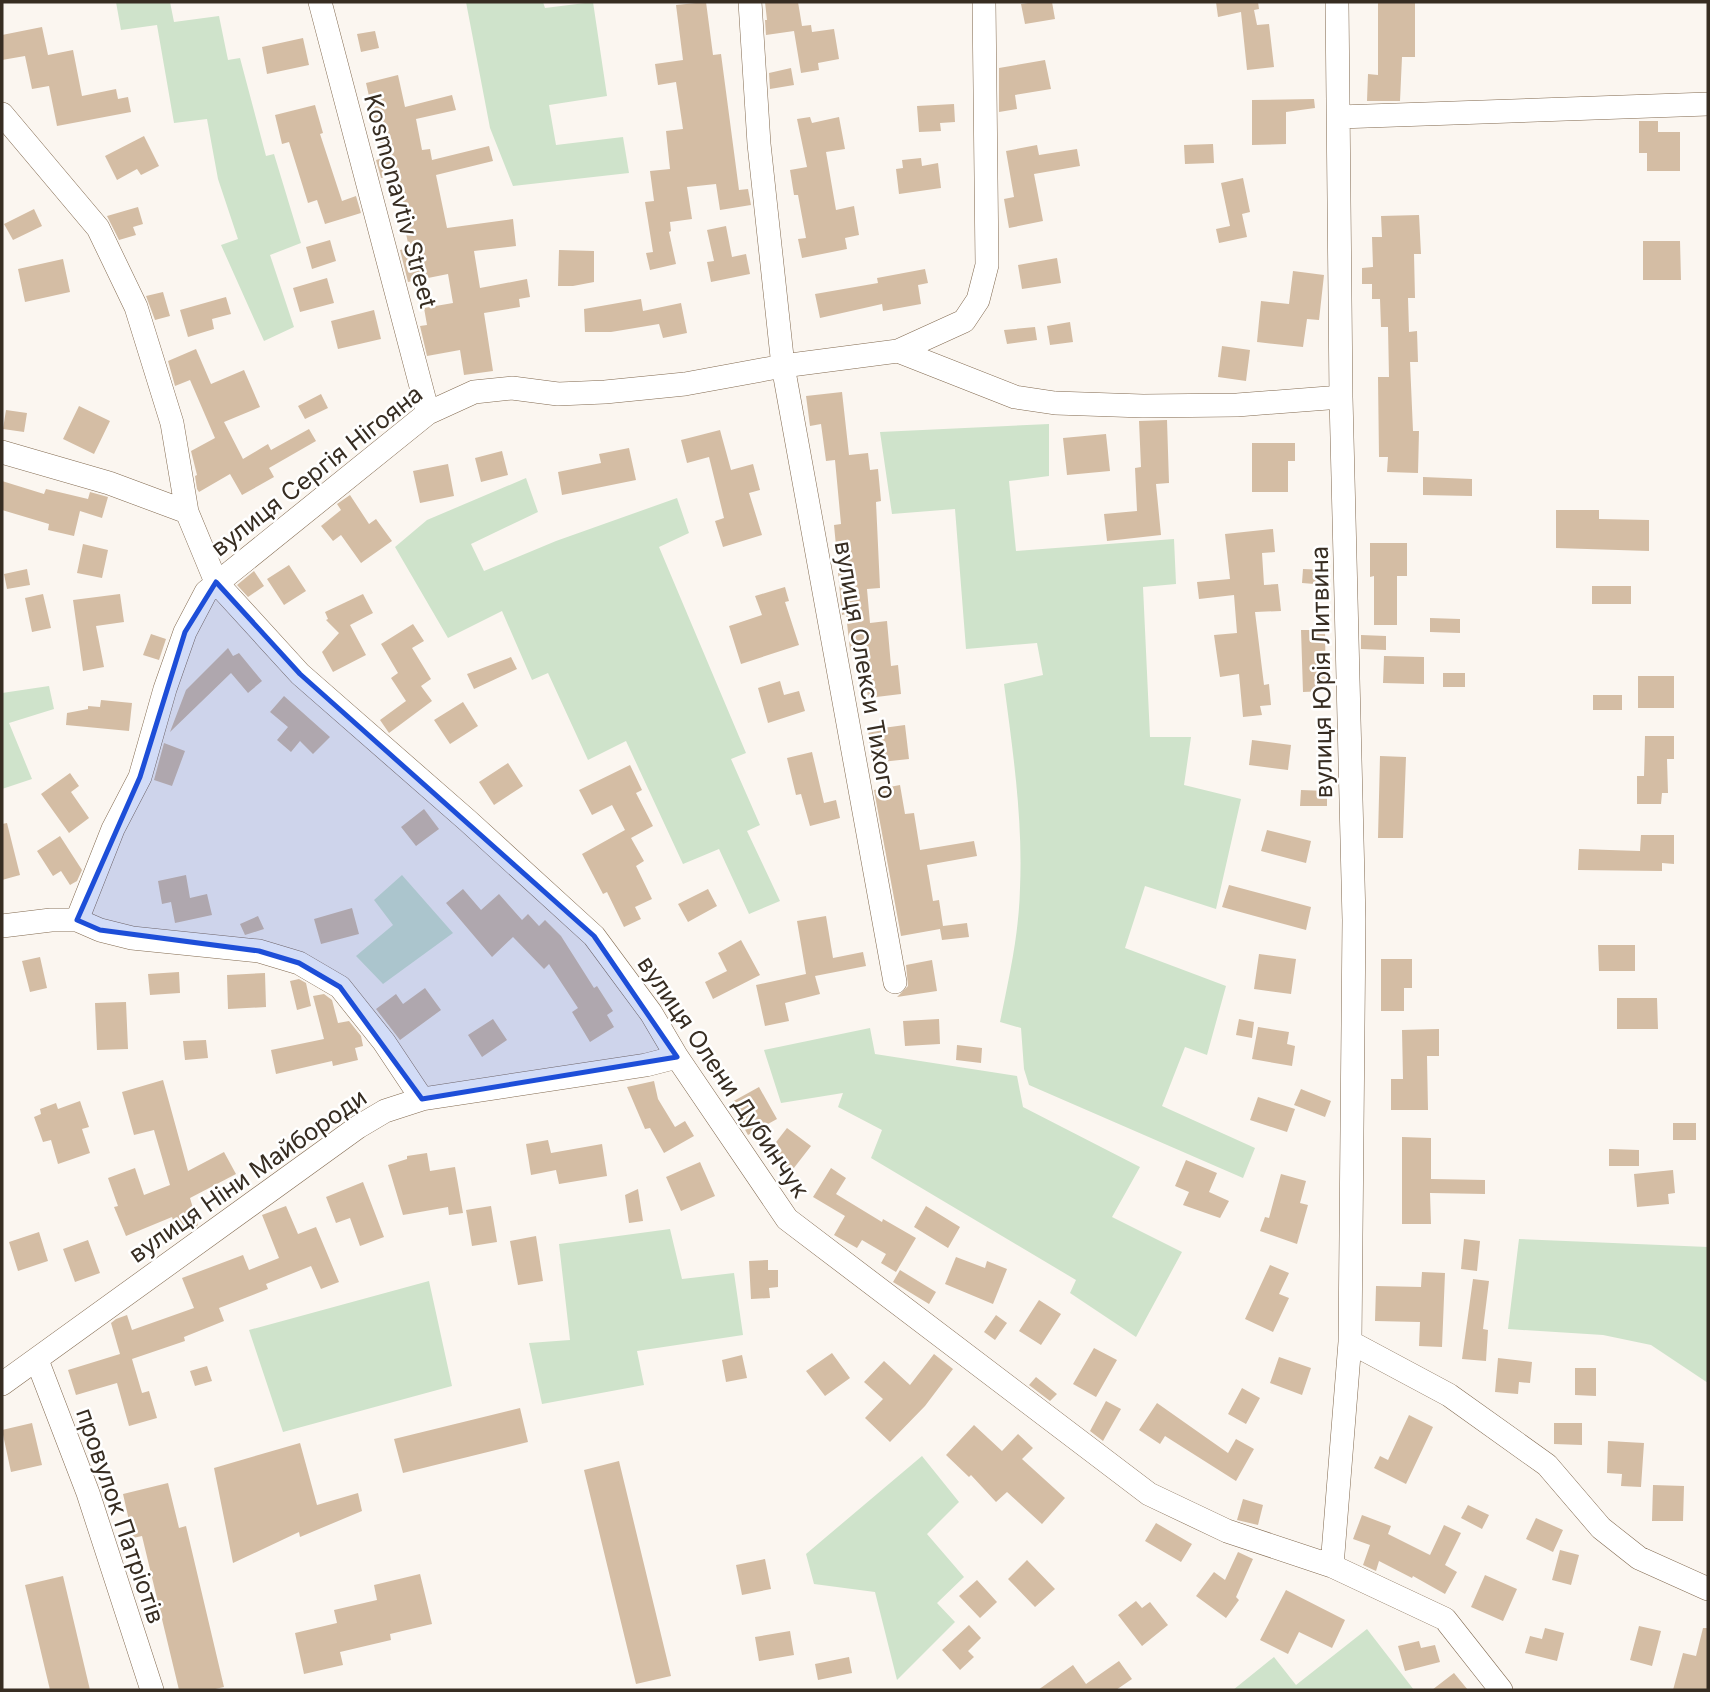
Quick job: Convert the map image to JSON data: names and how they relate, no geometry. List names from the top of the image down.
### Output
{
  "streets": {
    "street": [
      "Kosmonavtiv Street",
      "вулиця Сергія Нігояна",
      "вулиця Олекси Тихого",
      "вулиця Юрія Литвина",
      "вулиця Олени Дубинчук",
      "вулиця Ніни Майбороди",
      "провулок Патріотів"
    ]
  },
  "crossings": [
    ["Kosmonavtiv Street", "вулиця Сергія Нігояна"],
    ["вулиця Сергія Нігояна", "вулиця Олекси Тихого"],
    ["вулиця Сергія Нігояна", "вулиця Юрія Литвина"],
    ["вулиця Сергія Нігояна", "вулиця Олени Дубинчук"],
    ["вулиця Юрія Литвина", "вулиця Олени Дубинчук"],
    ["вулиця Олени Дубинчук", "вулиця Ніни Майбороди"],
    ["вулиця Ніни Майбороди", "провулок Патріотів"]
  ]
}
